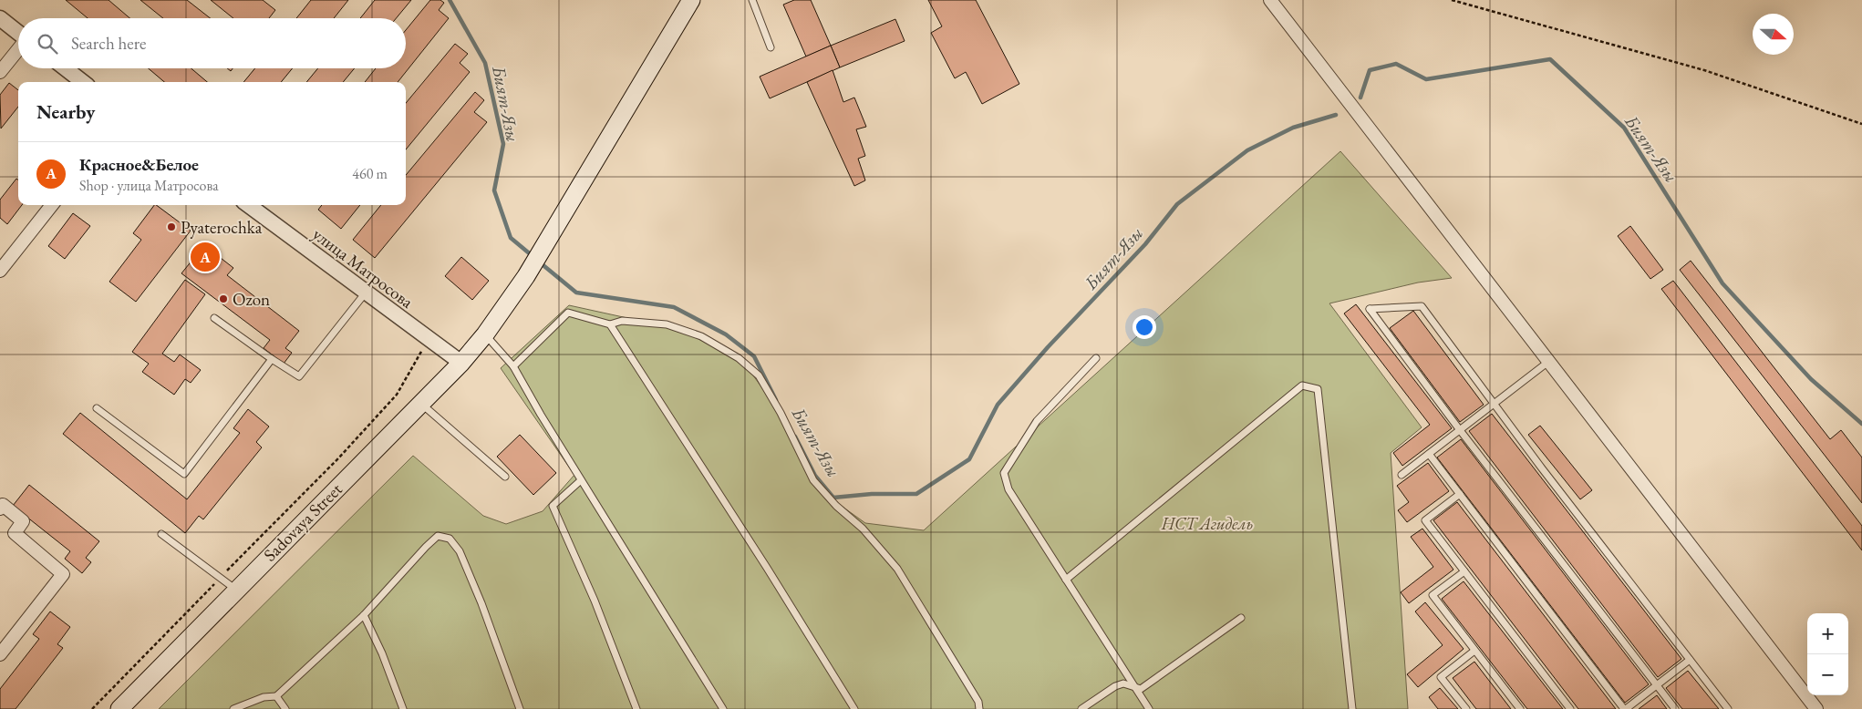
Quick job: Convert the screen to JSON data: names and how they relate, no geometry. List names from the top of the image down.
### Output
{
  "streets": {
    "main road": ["Sadovaya Street"],
    "street": ["улица Матросова"]
  },
  "crossings": [
    ["улица Матросова", "Sadovaya Street"]
  ],
  "water": ["Бият-Язы"],
  "parks": ["НСТ Агидель"],
  "places": ["Pyaterochka", "Ozon"],
  "north": "right",
  "page": {
    "search": "Search here",
    "heading": "Nearby",
    "list": [
      {
        "mark": "A",
        "name": "Красное&Белое",
        "note": "Shop · улица Матросова",
        "value": "460 m"
      }
    ],
    "pins": "A",
    "map_buttons": ["+", "−"]
  }
}
